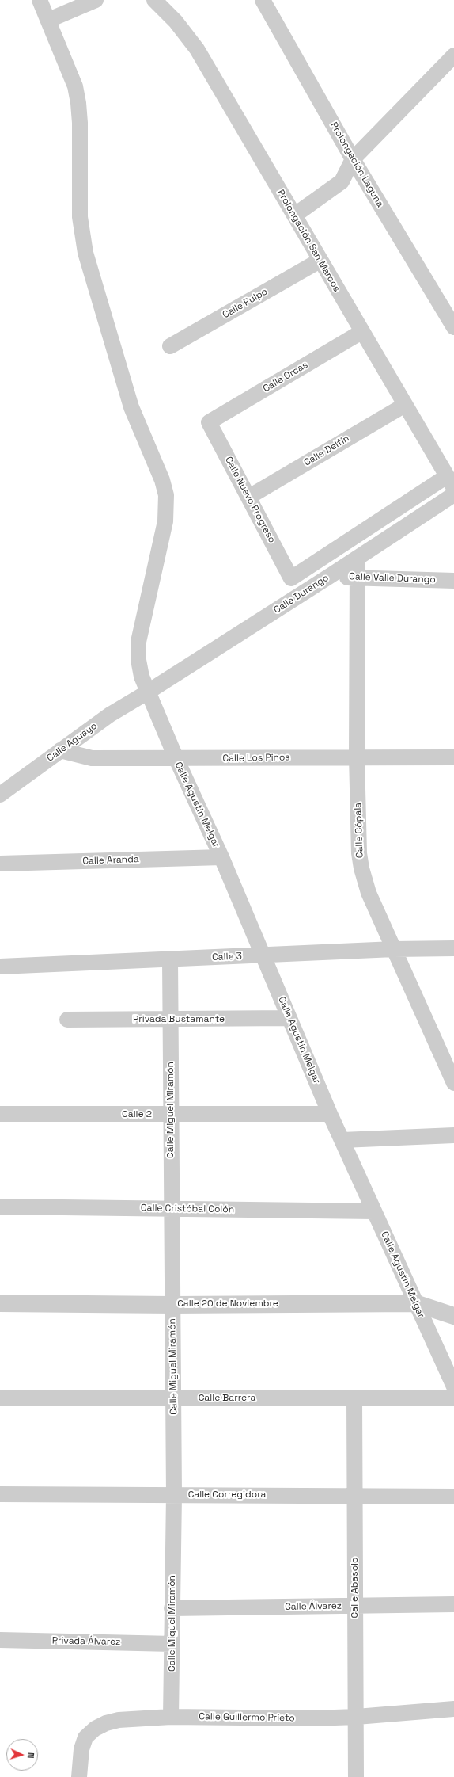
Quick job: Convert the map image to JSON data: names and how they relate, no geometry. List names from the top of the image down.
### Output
{
  "streets": {
    "street": [
      "Prolongación Laguna",
      "Prolongación San Marcos",
      "Calle Pulpo",
      "Calle Orcas",
      "Calle Delfín",
      "Calle Nuevo Progreso",
      "Calle Valle Durango",
      "Calle Durango",
      "Calle Aguayo",
      "Calle Los Pinos",
      "Calle Agustín Melgar",
      "Calle Cópala",
      "Calle Aranda",
      "Calle 3",
      "Privada Bustamante",
      "Calle Miguel Miramón",
      "Calle 2",
      "Calle Cristóbal Colón",
      "Calle 20 de Noviembre",
      "Calle Barrera",
      "Calle Corregidora",
      "Calle Abasolo",
      "Calle Álvarez",
      "Privada Álvarez",
      "Calle Guillermo Prieto"
    ]
  },
  "crossings": [
    ["Prolongación San Marcos", "Calle Pulpo"],
    ["Prolongación San Marcos", "Calle Orcas"],
    ["Prolongación San Marcos", "Calle Delfín"],
    ["Prolongación San Marcos", "Calle Nuevo Progreso"],
    ["Calle Orcas", "Calle Nuevo Progreso"],
    ["Calle Delfín", "Calle Nuevo Progreso"],
    ["Calle Valle Durango", "Calle Durango"],
    ["Calle Valle Durango", "Calle Cópala"],
    ["Calle Durango", "Calle Aguayo"],
    ["Calle Durango", "Calle Agustín Melgar"],
    ["Calle Durango", "Calle Cópala"],
    ["Calle Aguayo", "Calle Los Pinos"],
    ["Calle Aguayo", "Calle Agustín Melgar"],
    ["Calle Los Pinos", "Calle Agustín Melgar"],
    ["Calle Los Pinos", "Calle Cópala"],
    ["Calle Agustín Melgar", "Calle Aranda"],
    ["Calle Agustín Melgar", "Calle 3"],
    ["Calle Agustín Melgar", "Privada Bustamante"],
    ["Calle Agustín Melgar", "Calle 2"],
    ["Calle Agustín Melgar", "Calle Cristóbal Colón"],
    ["Calle Agustín Melgar", "Calle 20 de Noviembre"],
    ["Calle Cópala", "Calle 3"],
    ["Calle 3", "Calle Miguel Miramón"],
    ["Privada Bustamante", "Calle Miguel Miramón"],
    ["Calle Miguel Miramón", "Calle 2"],
    ["Calle Miguel Miramón", "Calle Cristóbal Colón"],
    ["Calle Miguel Miramón", "Calle 20 de Noviembre"],
    ["Calle Miguel Miramón", "Calle Barrera"],
    ["Calle Miguel Miramón", "Calle Corregidora"],
    ["Calle Miguel Miramón", "Calle Álvarez"],
    ["Calle Miguel Miramón", "Privada Álvarez"],
    ["Calle Miguel Miramón", "Calle Guillermo Prieto"],
    ["Calle Barrera", "Calle Abasolo"],
    ["Calle Corregidora", "Calle Abasolo"],
    ["Calle Abasolo", "Calle Álvarez"],
    ["Calle Abasolo", "Calle Guillermo Prieto"]
  ],
  "north": "right"
}
